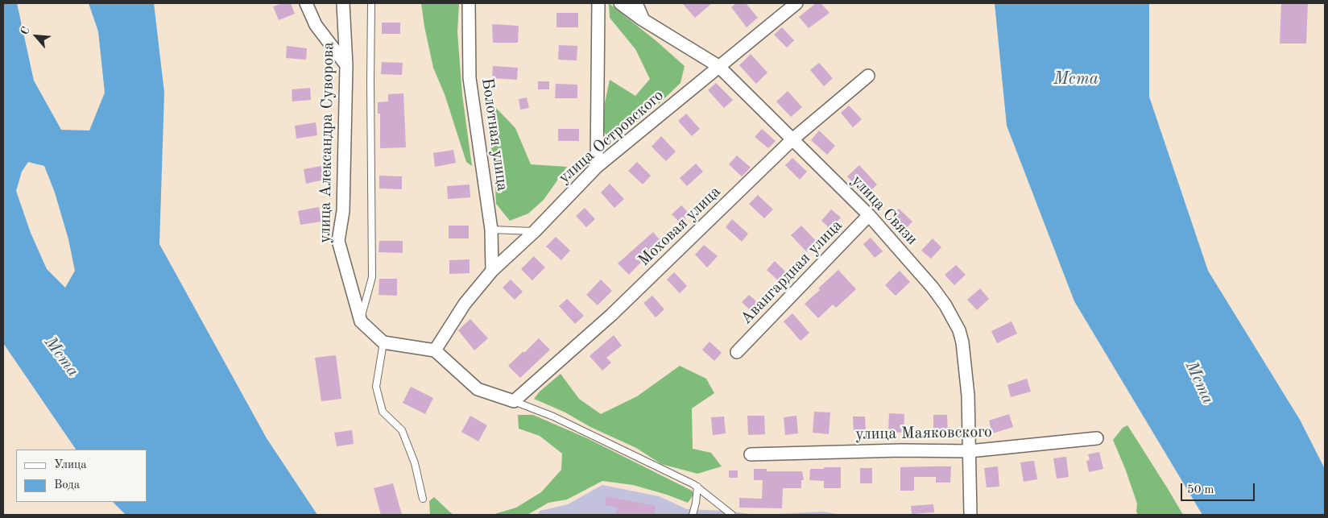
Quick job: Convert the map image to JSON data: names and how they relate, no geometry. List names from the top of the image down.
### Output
{
  "streets": {
    "street": [
      "Болотная улица",
      "улица Островского",
      "улица Александра Суворова",
      "улица Связи",
      "Моховая улица",
      "Авангардная улица",
      "улица Маяковского"
    ]
  },
  "crossings": [
    ["Болотная улица", "улица Островского"],
    ["улица Островского", "улица Связи"],
    ["улица Связи", "Моховая улица"],
    ["улица Связи", "Авангардная улица"],
    ["улица Связи", "улица Маяковского"]
  ],
  "water": ["Мста"],
  "legend": ["Улица", "Вода"],
  "scale_bar": "50 m",
  "north": "top left"
}
